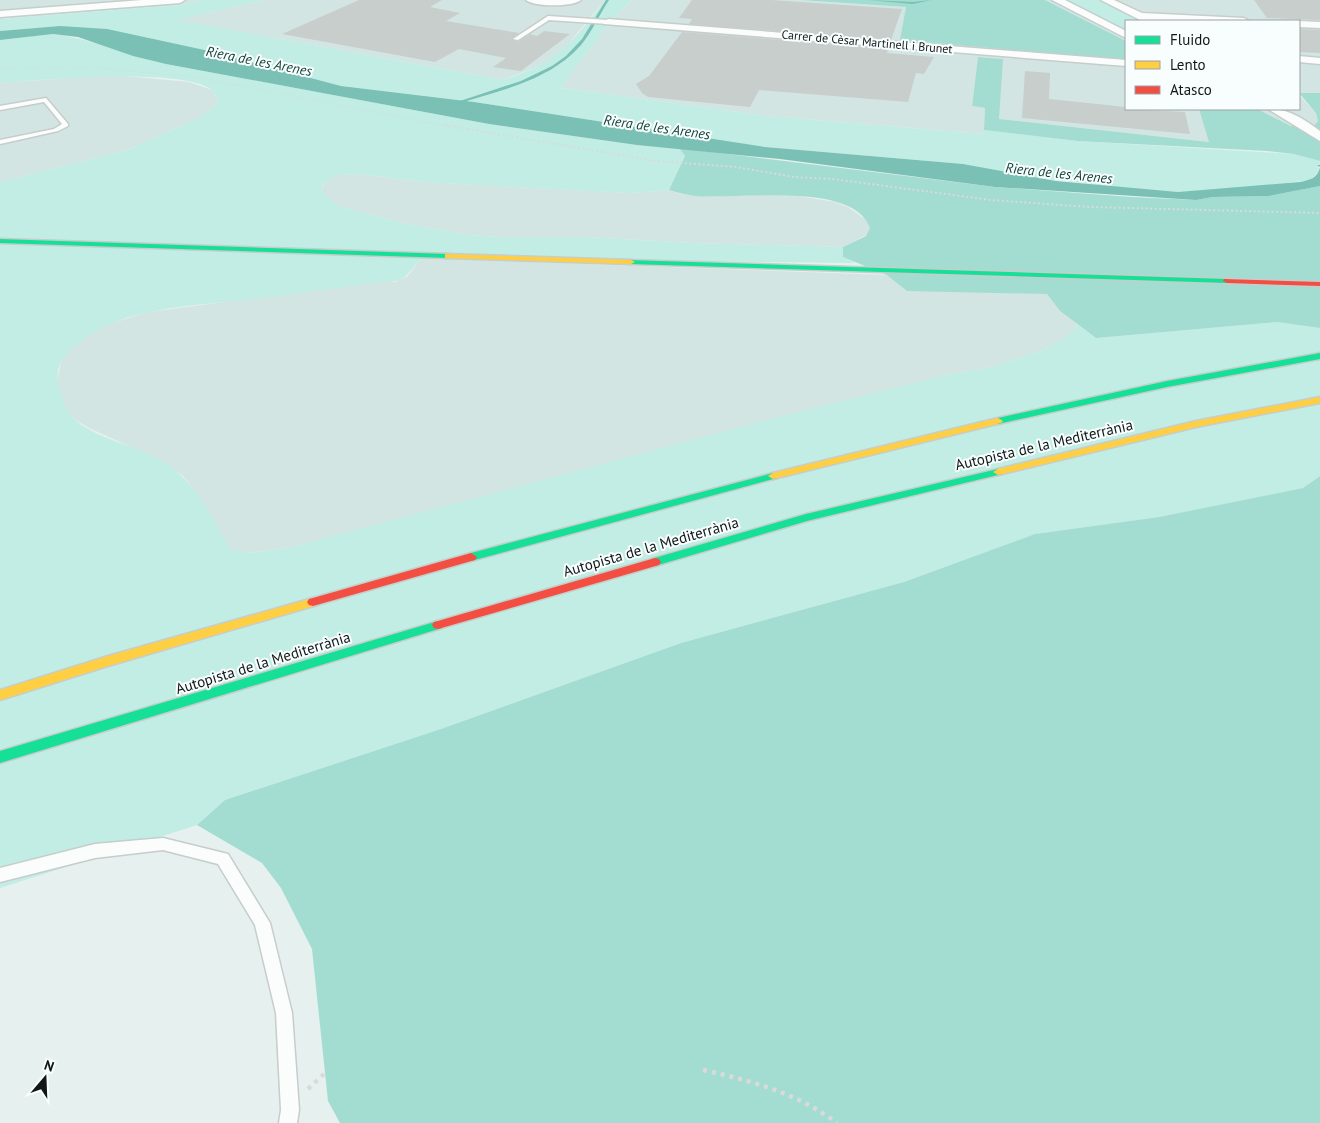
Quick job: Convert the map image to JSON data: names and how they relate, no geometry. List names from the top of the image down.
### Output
{
  "streets": {
    "main road": ["Autopista de la Mediterrània"],
    "street": ["Carrer de Cèsar Martinell i Brunet"]
  },
  "water": ["Riera de les Arenes"],
  "legend": ["Fluido", "Lento", "Atasco"],
  "north": "top"
}
